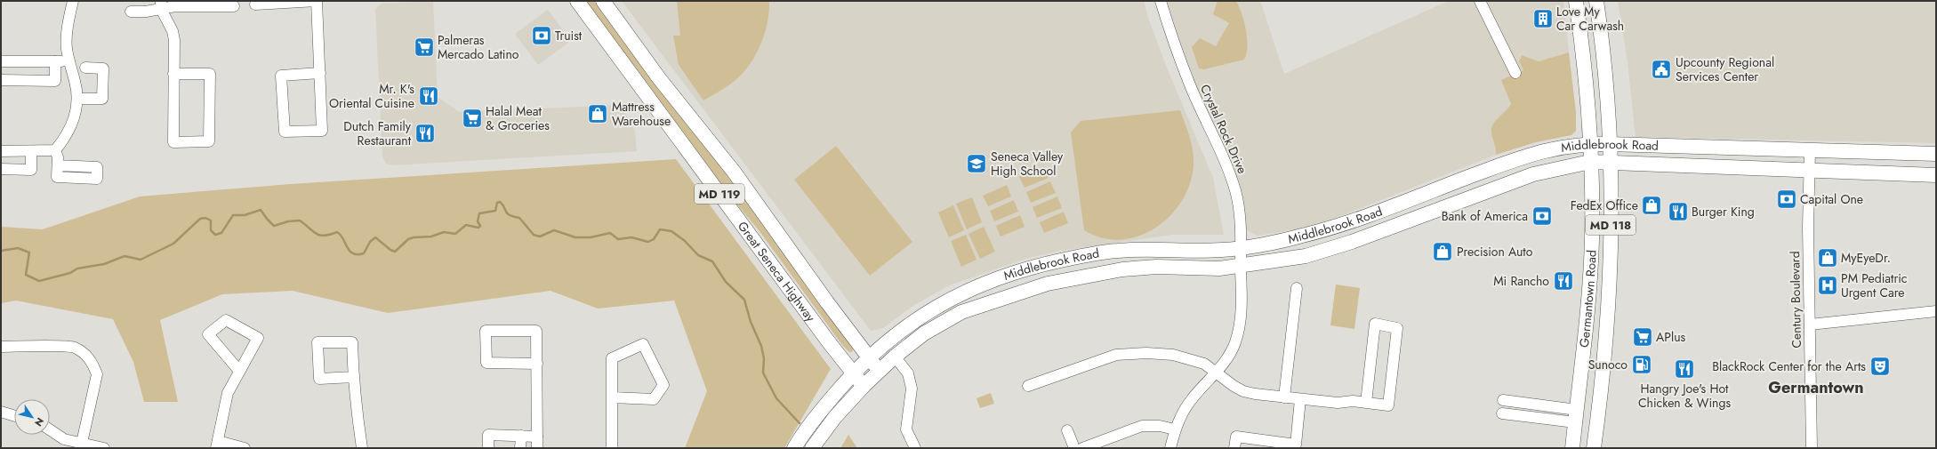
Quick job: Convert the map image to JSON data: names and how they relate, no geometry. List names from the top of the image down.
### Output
{
  "streets": {
    "main road": [
      "Middlebrook Road",
      "MD 119",
      "MD 118",
      "Great Seneca Highway",
      "Germantown Road"
    ],
    "street": ["Crystal Rock Drive", "Century Boulevard"]
  },
  "crossings": [
    ["Crystal Rock Drive", "Middlebrook Road"],
    ["Middlebrook Road", "Great Seneca Highway"],
    ["Middlebrook Road", "Germantown Road"],
    ["Middlebrook Road", "Century Boulevard"]
  ],
  "districts": ["Germantown"],
  "places": {
    "building": ["Love My Car Carwash"],
    "bank": ["Truist", "Capital One", "Bank of America"],
    "supermarket": ["Palmeras Mercado Latino", "Halal Meat & Groceries", "APlus"],
    "public building": ["Upcounty Regional Services Center"],
    "restaurant": [
      "Mr. K's Oriental Cuisine",
      "Dutch Family Restaurant",
      "Burger King",
      "Mi Rancho",
      "Hangry Joe's Hot Chicken & Wings"
    ],
    "shop": [
      "Mattress Warehouse",
      "FedEx Office",
      "Precision Auto",
      "MyEyeDr."
    ],
    "school or university": ["Seneca Valley High School"],
    "hospital": ["PM Pediatric Urgent Care"],
    "fuel station": ["Sunoco"],
    "theatre": ["BlackRock Center for the Arts"]
  },
  "north": "bottom right"
}
